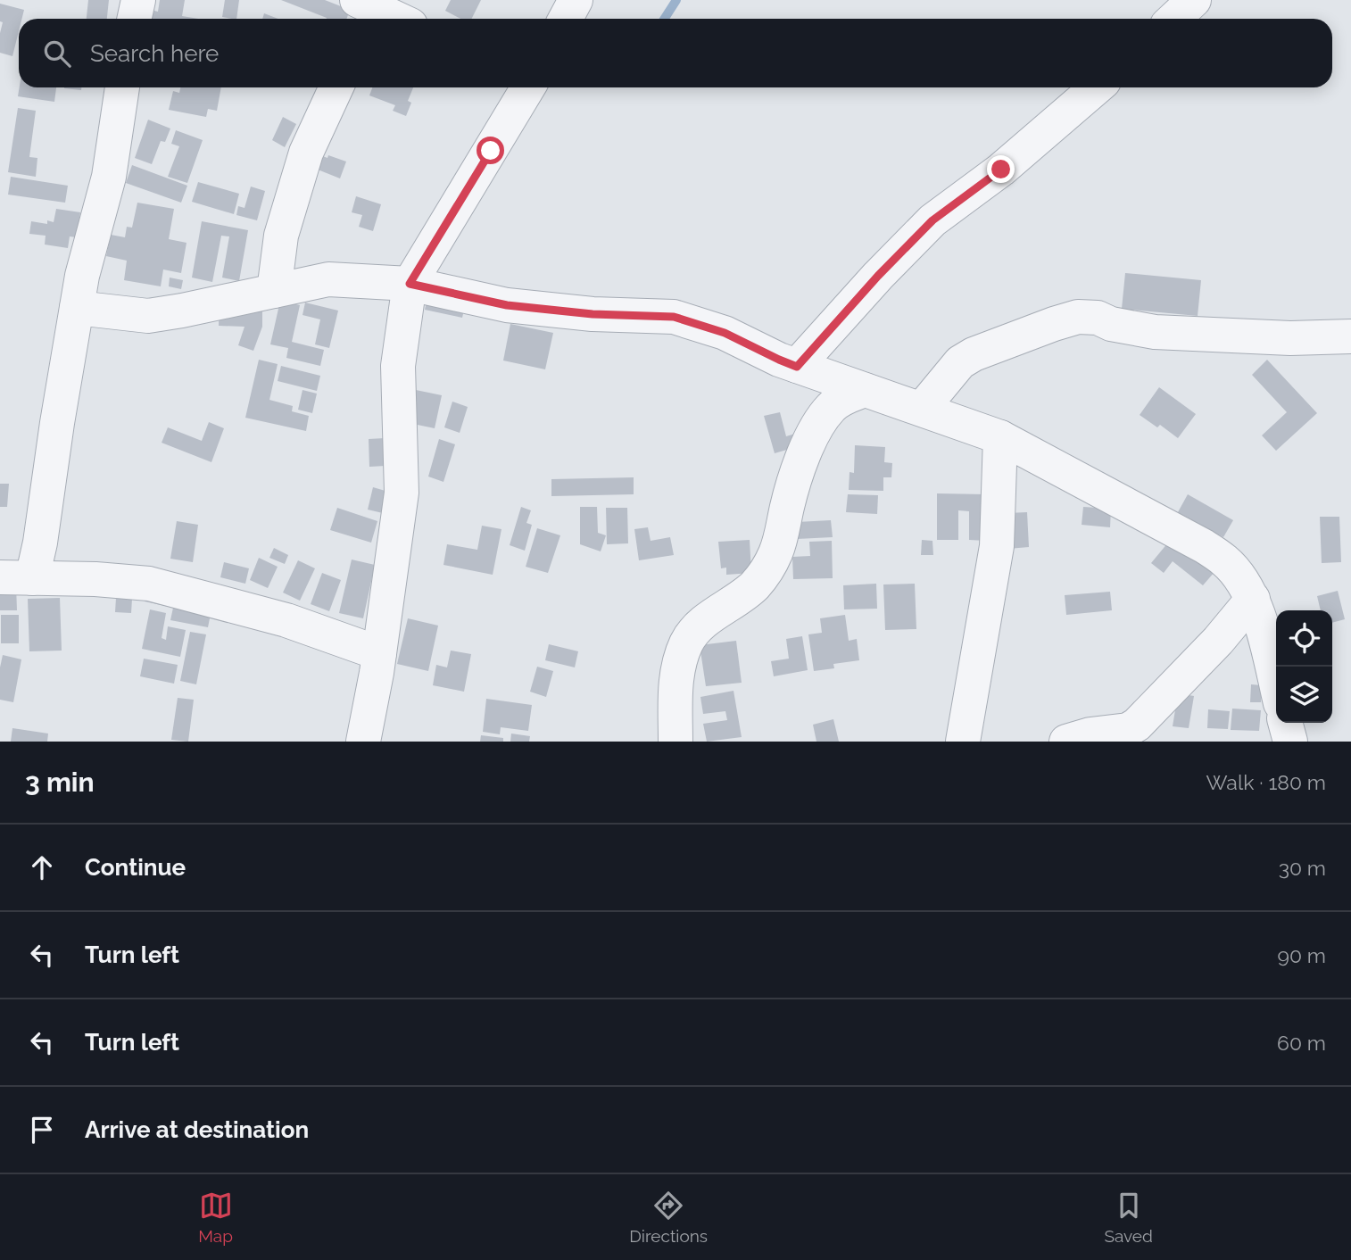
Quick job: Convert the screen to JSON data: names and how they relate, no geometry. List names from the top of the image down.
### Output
{
  "page": {
    "search": "Search here",
    "heading": ["3 min", "Walk · 180 m"],
    "list": [
      ["Continue", "30 m"],
      ["Turn left", "90 m"],
      ["Turn left", "60 m"],
      "Arrive at destination"
    ],
    "nav": ["Map", "Directions", "Saved"]
  }
}
